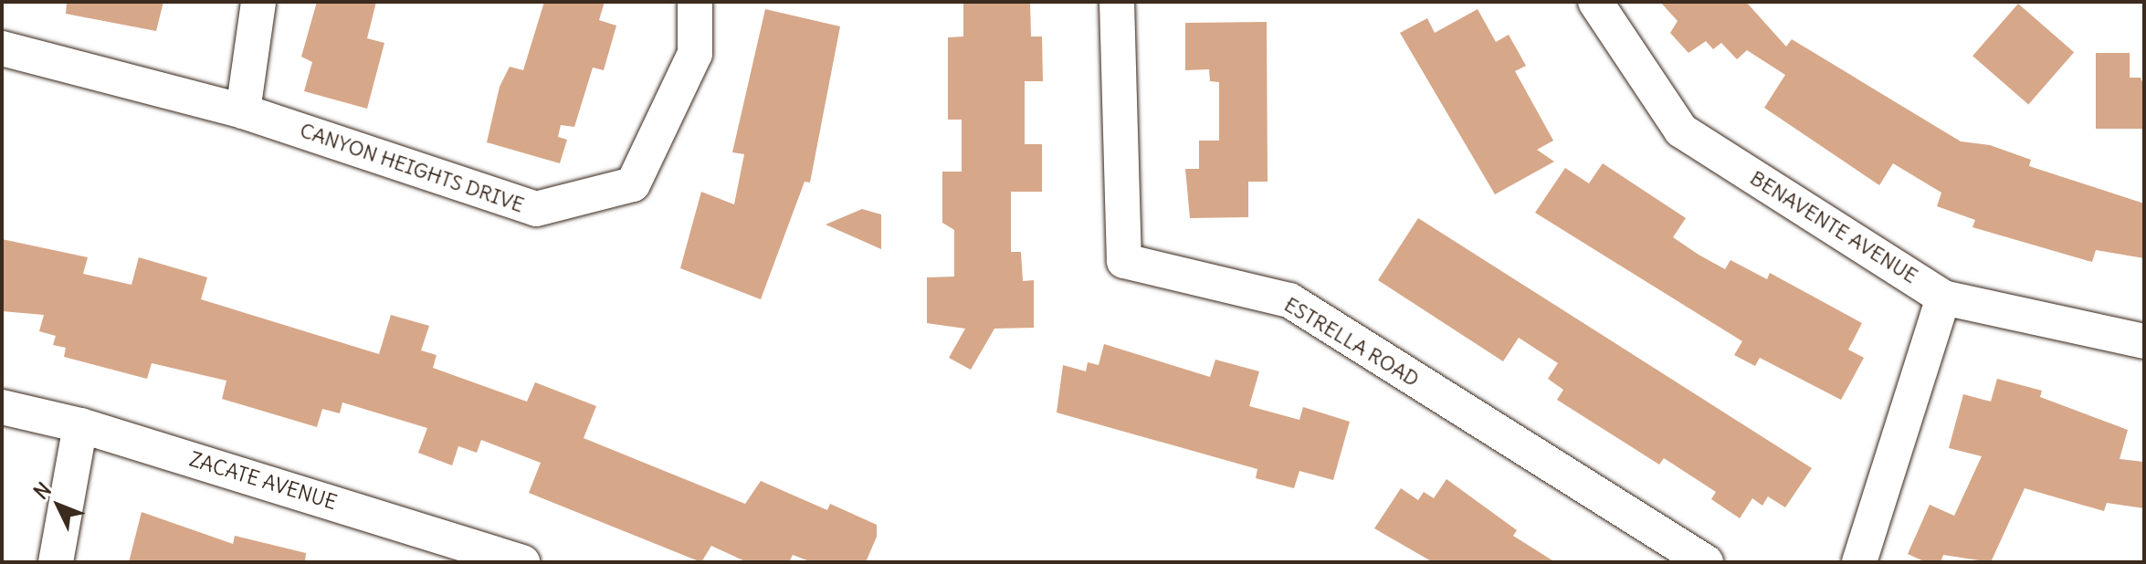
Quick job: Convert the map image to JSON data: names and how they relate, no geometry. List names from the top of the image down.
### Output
{
  "streets": {
    "street": [
      "CANYON HEIGHTS DRIVE",
      "BENAVENTE AVENUE",
      "ESTRELLA ROAD",
      "ZACATE AVENUE"
    ]
  },
  "north": "top left"
}
